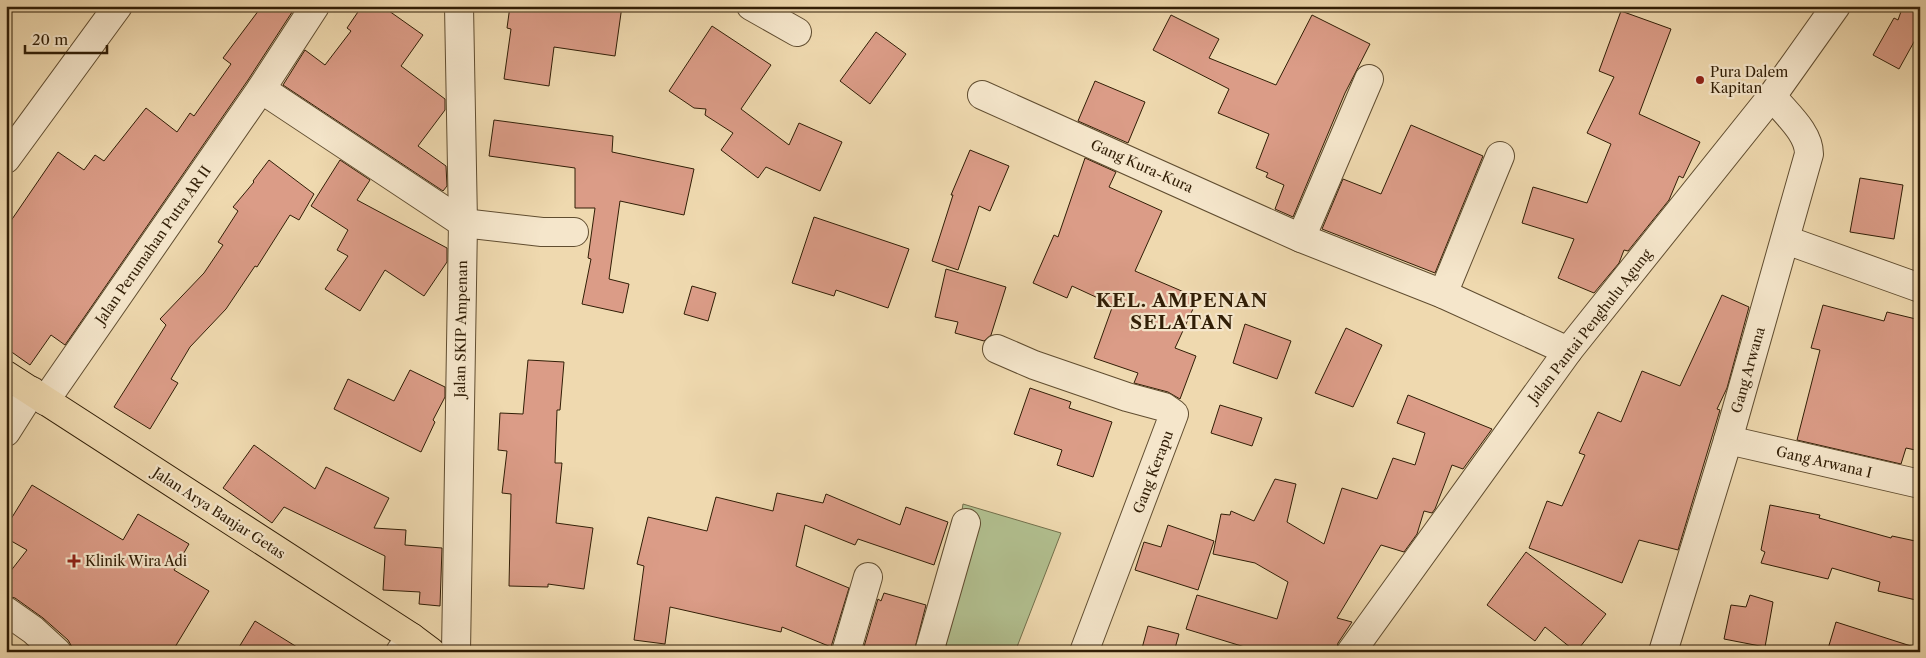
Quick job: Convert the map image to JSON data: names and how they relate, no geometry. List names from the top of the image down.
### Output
{
  "streets": {
    "highway": ["Jalan Arya Banjar Getas"],
    "street": [
      "Gang Kura-Kura",
      "Jalan Perumahan Putra AR II",
      "Jalan Pantai Penghulu Agung",
      "Jalan SKIP Ampenan",
      "Gang Arwana",
      "Gang Arwana I",
      "Gang Kerapu"
    ]
  },
  "crossings": [
    ["Gang Kura-Kura", "Jalan Pantai Penghulu Agung"],
    ["Jalan Perumahan Putra AR II", "Jalan Arya Banjar Getas"],
    ["Jalan Pantai Penghulu Agung", "Gang Arwana"],
    ["Gang Arwana", "Gang Arwana I"]
  ],
  "districts": ["KEL. AMPENAN SELATAN"],
  "places": {
    "other": ["Pura Dalem Kapitan"],
    "health": ["Klinik Wira Adi"]
  },
  "scale_bar": "20 m"
}
